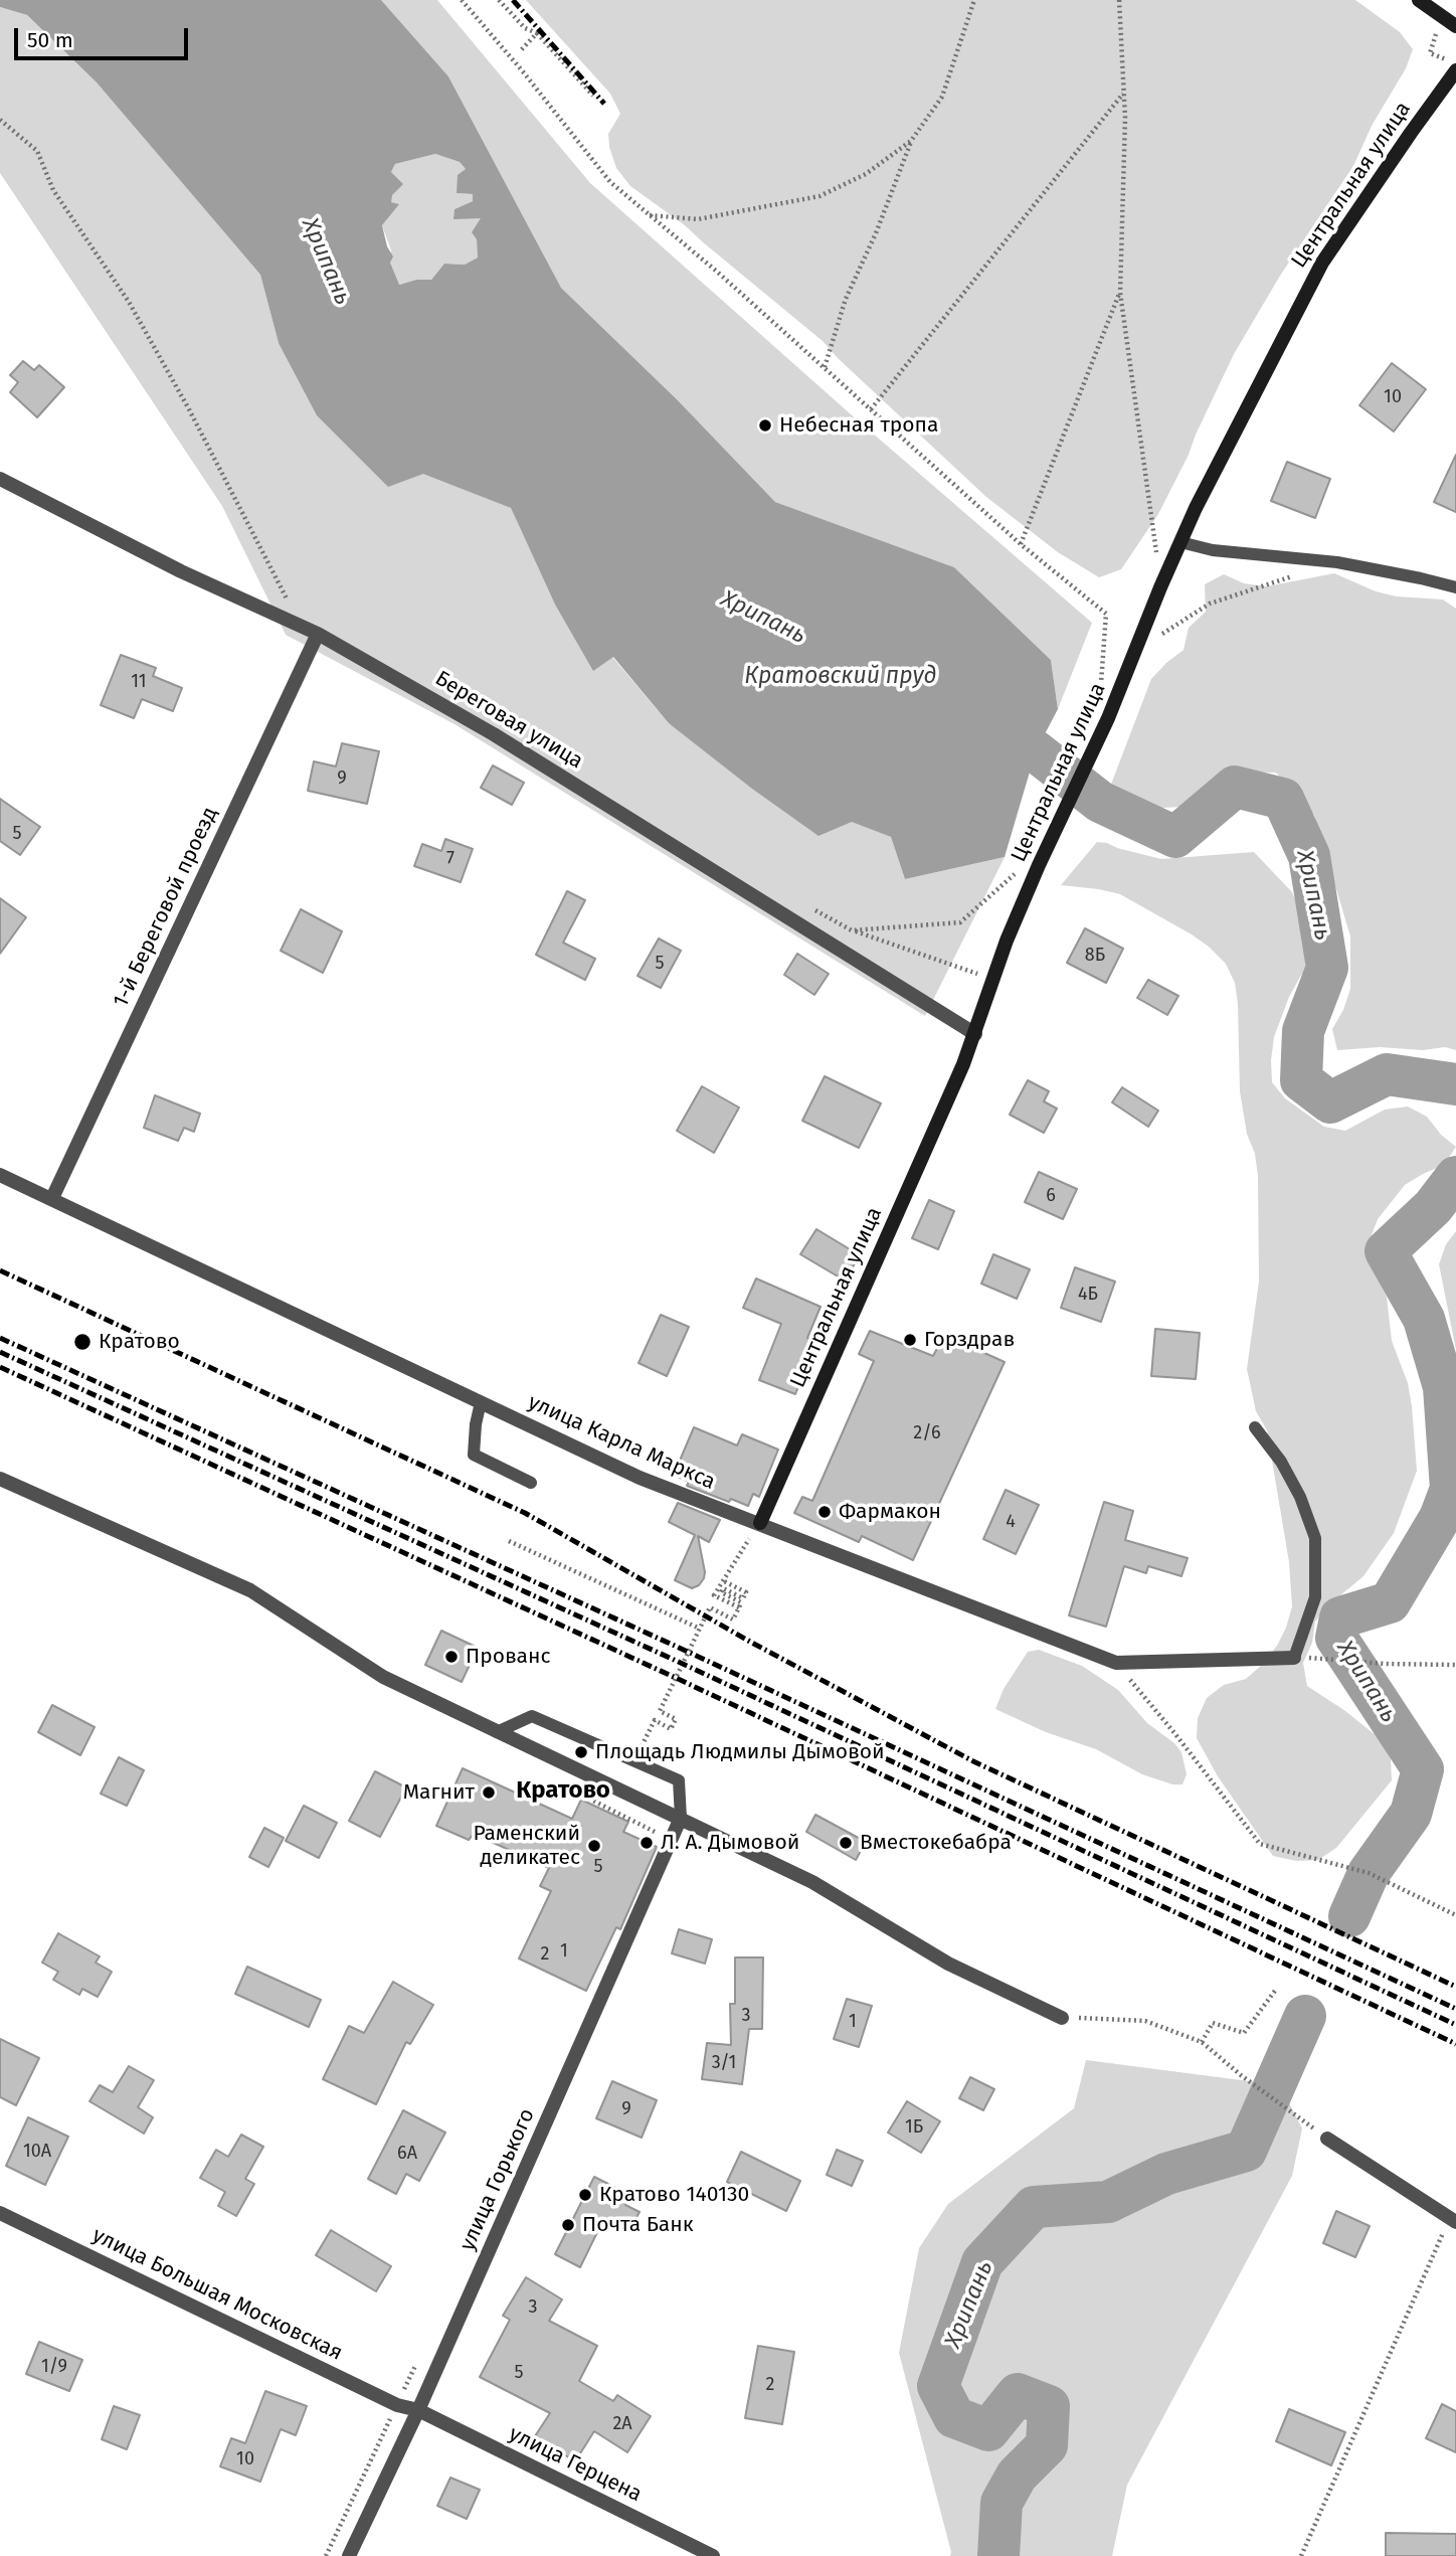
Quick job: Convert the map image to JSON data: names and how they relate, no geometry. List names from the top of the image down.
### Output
{
  "streets": {
    "street": [
      "Центральная улица",
      "Береговая улица",
      "1-й Береговой проезд",
      "улица Карла Маркса",
      "улица Горького",
      "улица Большая Московская",
      "улица Герцена"
    ]
  },
  "crossings": [
    ["Центральная улица", "Береговая улица"],
    ["Центральная улица", "улица Карла Маркса"],
    ["Береговая улица", "1-й Береговой проезд"],
    ["1-й Береговой проезд", "улица Карла Маркса"],
    ["улица Горького", "улица Большая Московская"],
    ["улица Горького", "улица Герцена"],
    ["улица Большая Московская", "улица Герцена"]
  ],
  "districts": ["Кратово"],
  "water": ["Хрипань", "Кратовский пруд"],
  "places": [
    "Небесная тропа",
    "Горздрав",
    "Кратово",
    "Фармакон",
    "Прованс",
    "Площадь Людмилы Дымовой",
    "Магнит",
    "Л. А. Дымовой",
    "Вместокебабра",
    "Раменский деликатес",
    "Кратово 140130",
    "Почта Банк"
  ],
  "house_numbers": [
    "10",
    "11",
    "9",
    "5",
    "7",
    "8Б",
    "5",
    "6",
    "4Б",
    "2/6",
    "4",
    "5",
    "1",
    "2",
    "3",
    "1",
    "3/1",
    "9",
    "1Б",
    "10А",
    "6А",
    "3",
    "1/9",
    "5",
    "2",
    "2А",
    "10"
  ],
  "scale_bar": "50 m"
}
